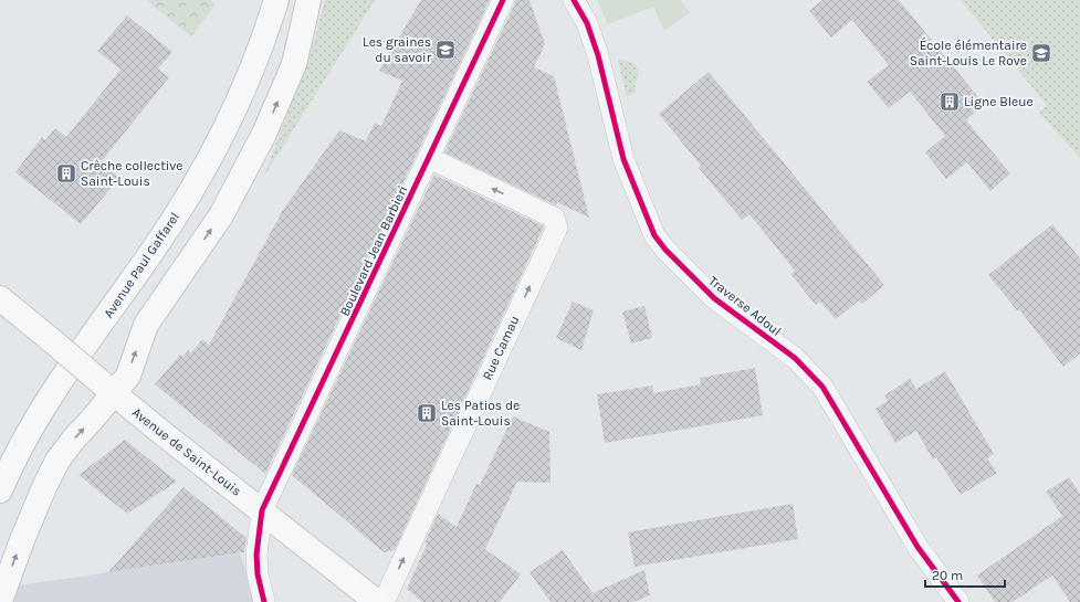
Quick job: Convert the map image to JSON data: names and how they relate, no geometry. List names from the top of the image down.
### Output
{
  "streets": {
    "main road": ["Avenue Paul Gaffarel", "Avenue de Saint-Louis"],
    "street": ["Boulevard Jean Barbieri", "Traverse Adoul", "Rue Camau"]
  },
  "crossings": [
    ["Boulevard Jean Barbieri", "Rue Camau"],
    ["Boulevard Jean Barbieri", "Avenue de Saint-Louis"]
  ],
  "places": {
    "school or university": ["Les graines du savoir", "École élémentaire Saint-Louis Le Rove"],
    "building": ["Ligne Bleue", "Crèche collective Saint-Louis", "Les Patios de Saint-Louis"]
  },
  "scale_bar": "20 m"
}
